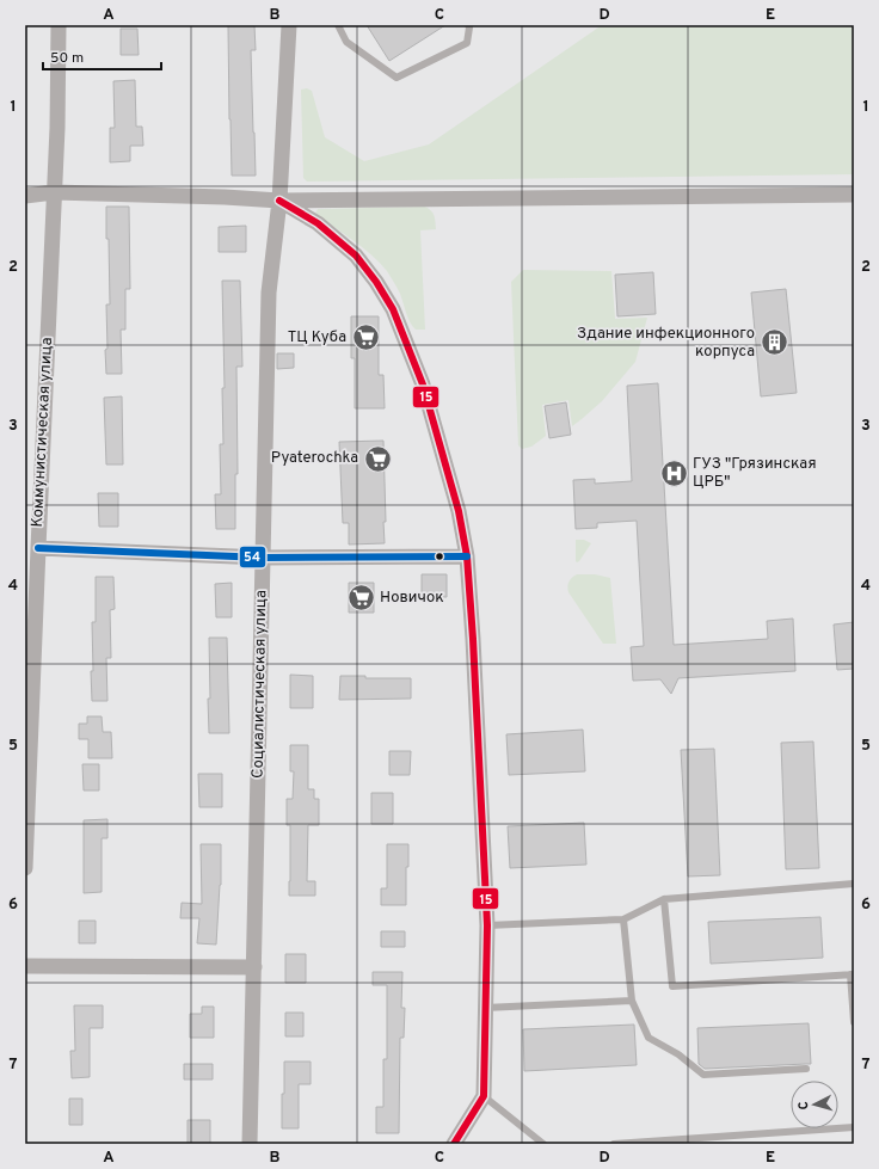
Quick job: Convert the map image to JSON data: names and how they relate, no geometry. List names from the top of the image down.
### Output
{
  "streets": {
    "street": ["Коммунистическая улица", "Социалистическая улица"]
  },
  "places": {
    "supermarket": ["ТЦ Куба", "Pyaterochka", "Новичок"],
    "building": ["Здание инфекционного корпуса"],
    "hospital": ["ГУЗ \"Грязинская ЦРБ\""]
  },
  "lines": ["transit line 15", "transit line 54"],
  "scale_bar": "50 m",
  "north": "left",
  "grid": {
    "columns": [
      "A",
      "B",
      "C",
      "D",
      "E"
    ],
    "rows": [
      "1",
      "2",
      "3",
      "4",
      "5",
      "6",
      "7"
    ]
  }
}
